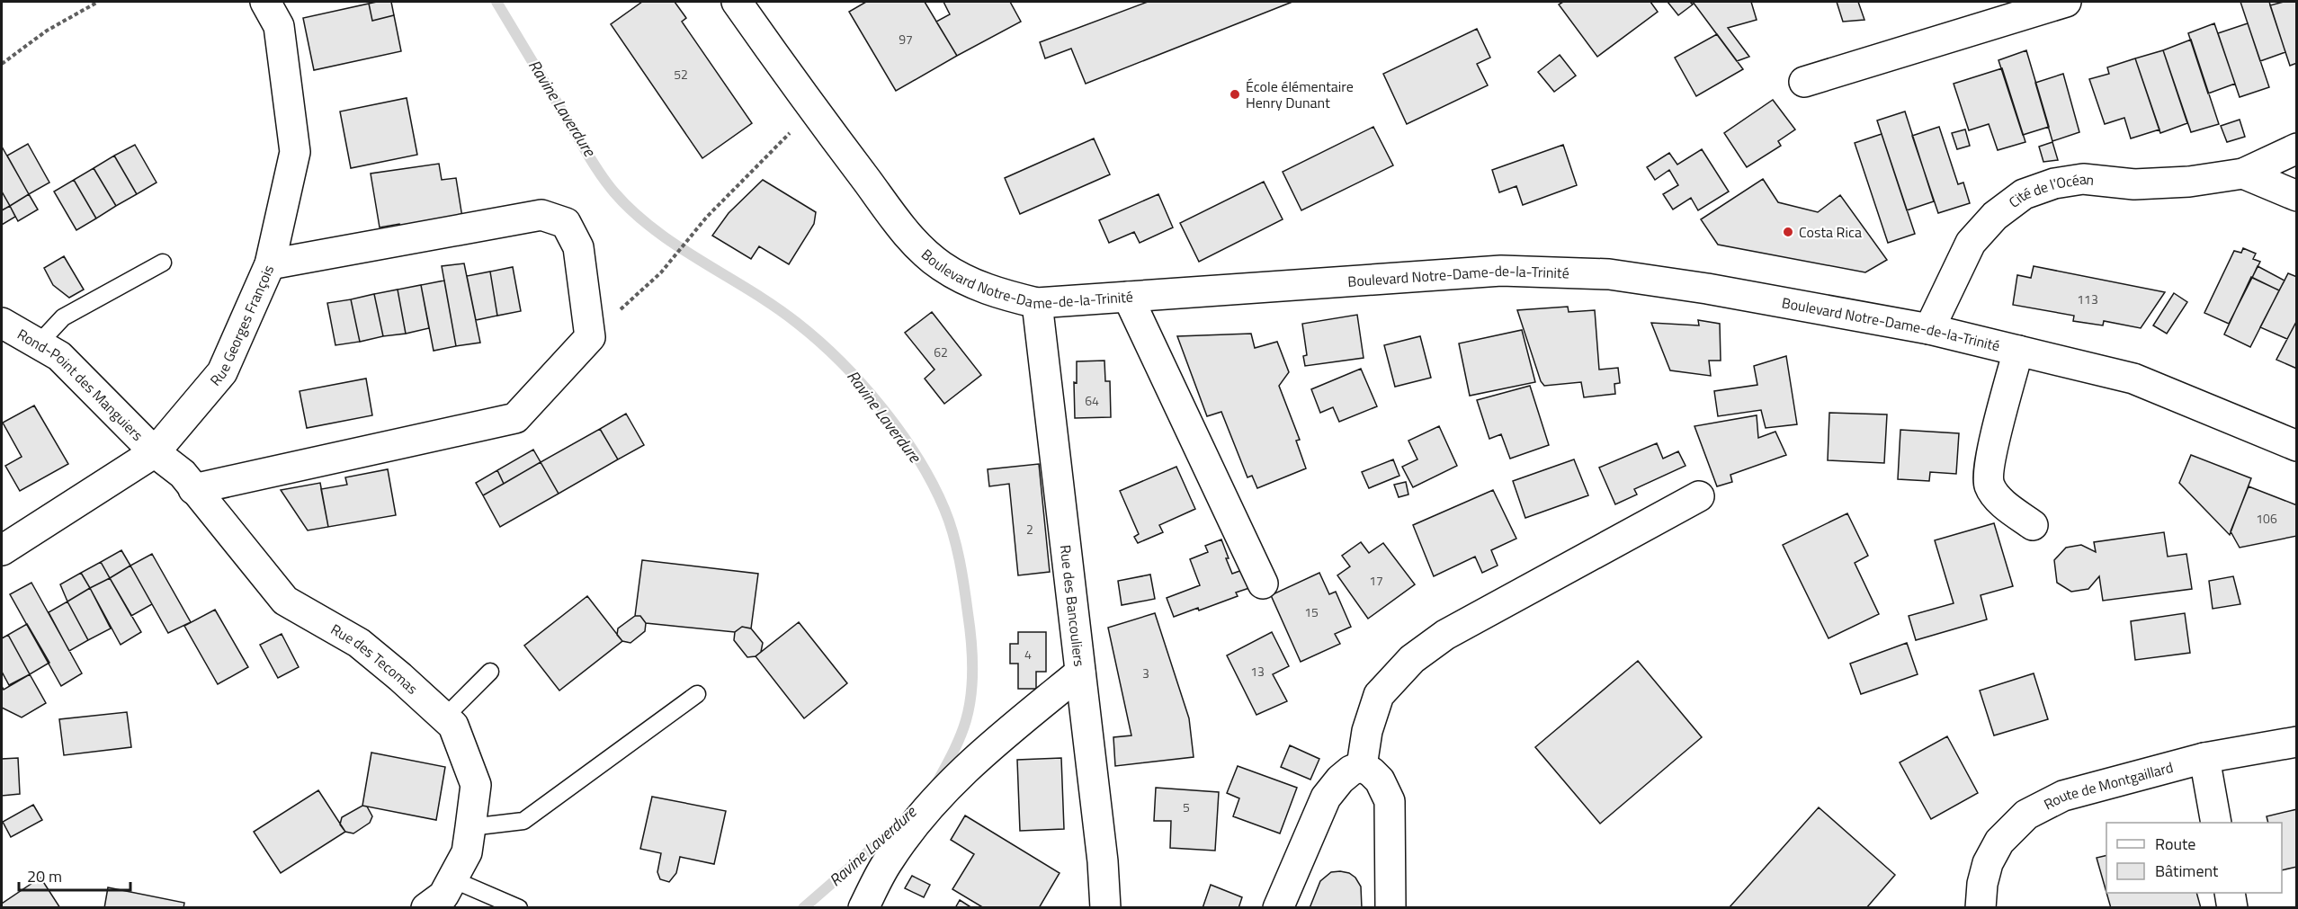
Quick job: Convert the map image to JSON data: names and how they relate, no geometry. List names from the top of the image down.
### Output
{
  "streets": {
    "street": [
      "Cité de l'Océan",
      "Boulevard Notre-Dame-de-la-Trinité",
      "Rue Georges François",
      "Rond-Point des Manguiers",
      "Rue des Bancouliers",
      "Rue des Tecomas",
      "Route de Montgaillard"
    ]
  },
  "crossings": [
    ["Cité de l'Océan", "Boulevard Notre-Dame-de-la-Trinité"],
    ["Boulevard Notre-Dame-de-la-Trinité", "Rue des Bancouliers"],
    ["Rue Georges François", "Rond-Point des Manguiers"],
    ["Rue Georges François", "Rue des Tecomas"],
    ["Rond-Point des Manguiers", "Rue des Tecomas"]
  ],
  "water": ["Ravine Laverdure"],
  "places": ["École élémentaire Henry Dunant", "Costa Rica"],
  "house_numbers": [
    "97",
    "52",
    "113",
    "62",
    "64",
    "106",
    "2",
    "17",
    "15",
    "4",
    "13",
    "3",
    "5"
  ],
  "legend": ["Route", "Bâtiment"],
  "scale_bar": "20 m"
}
